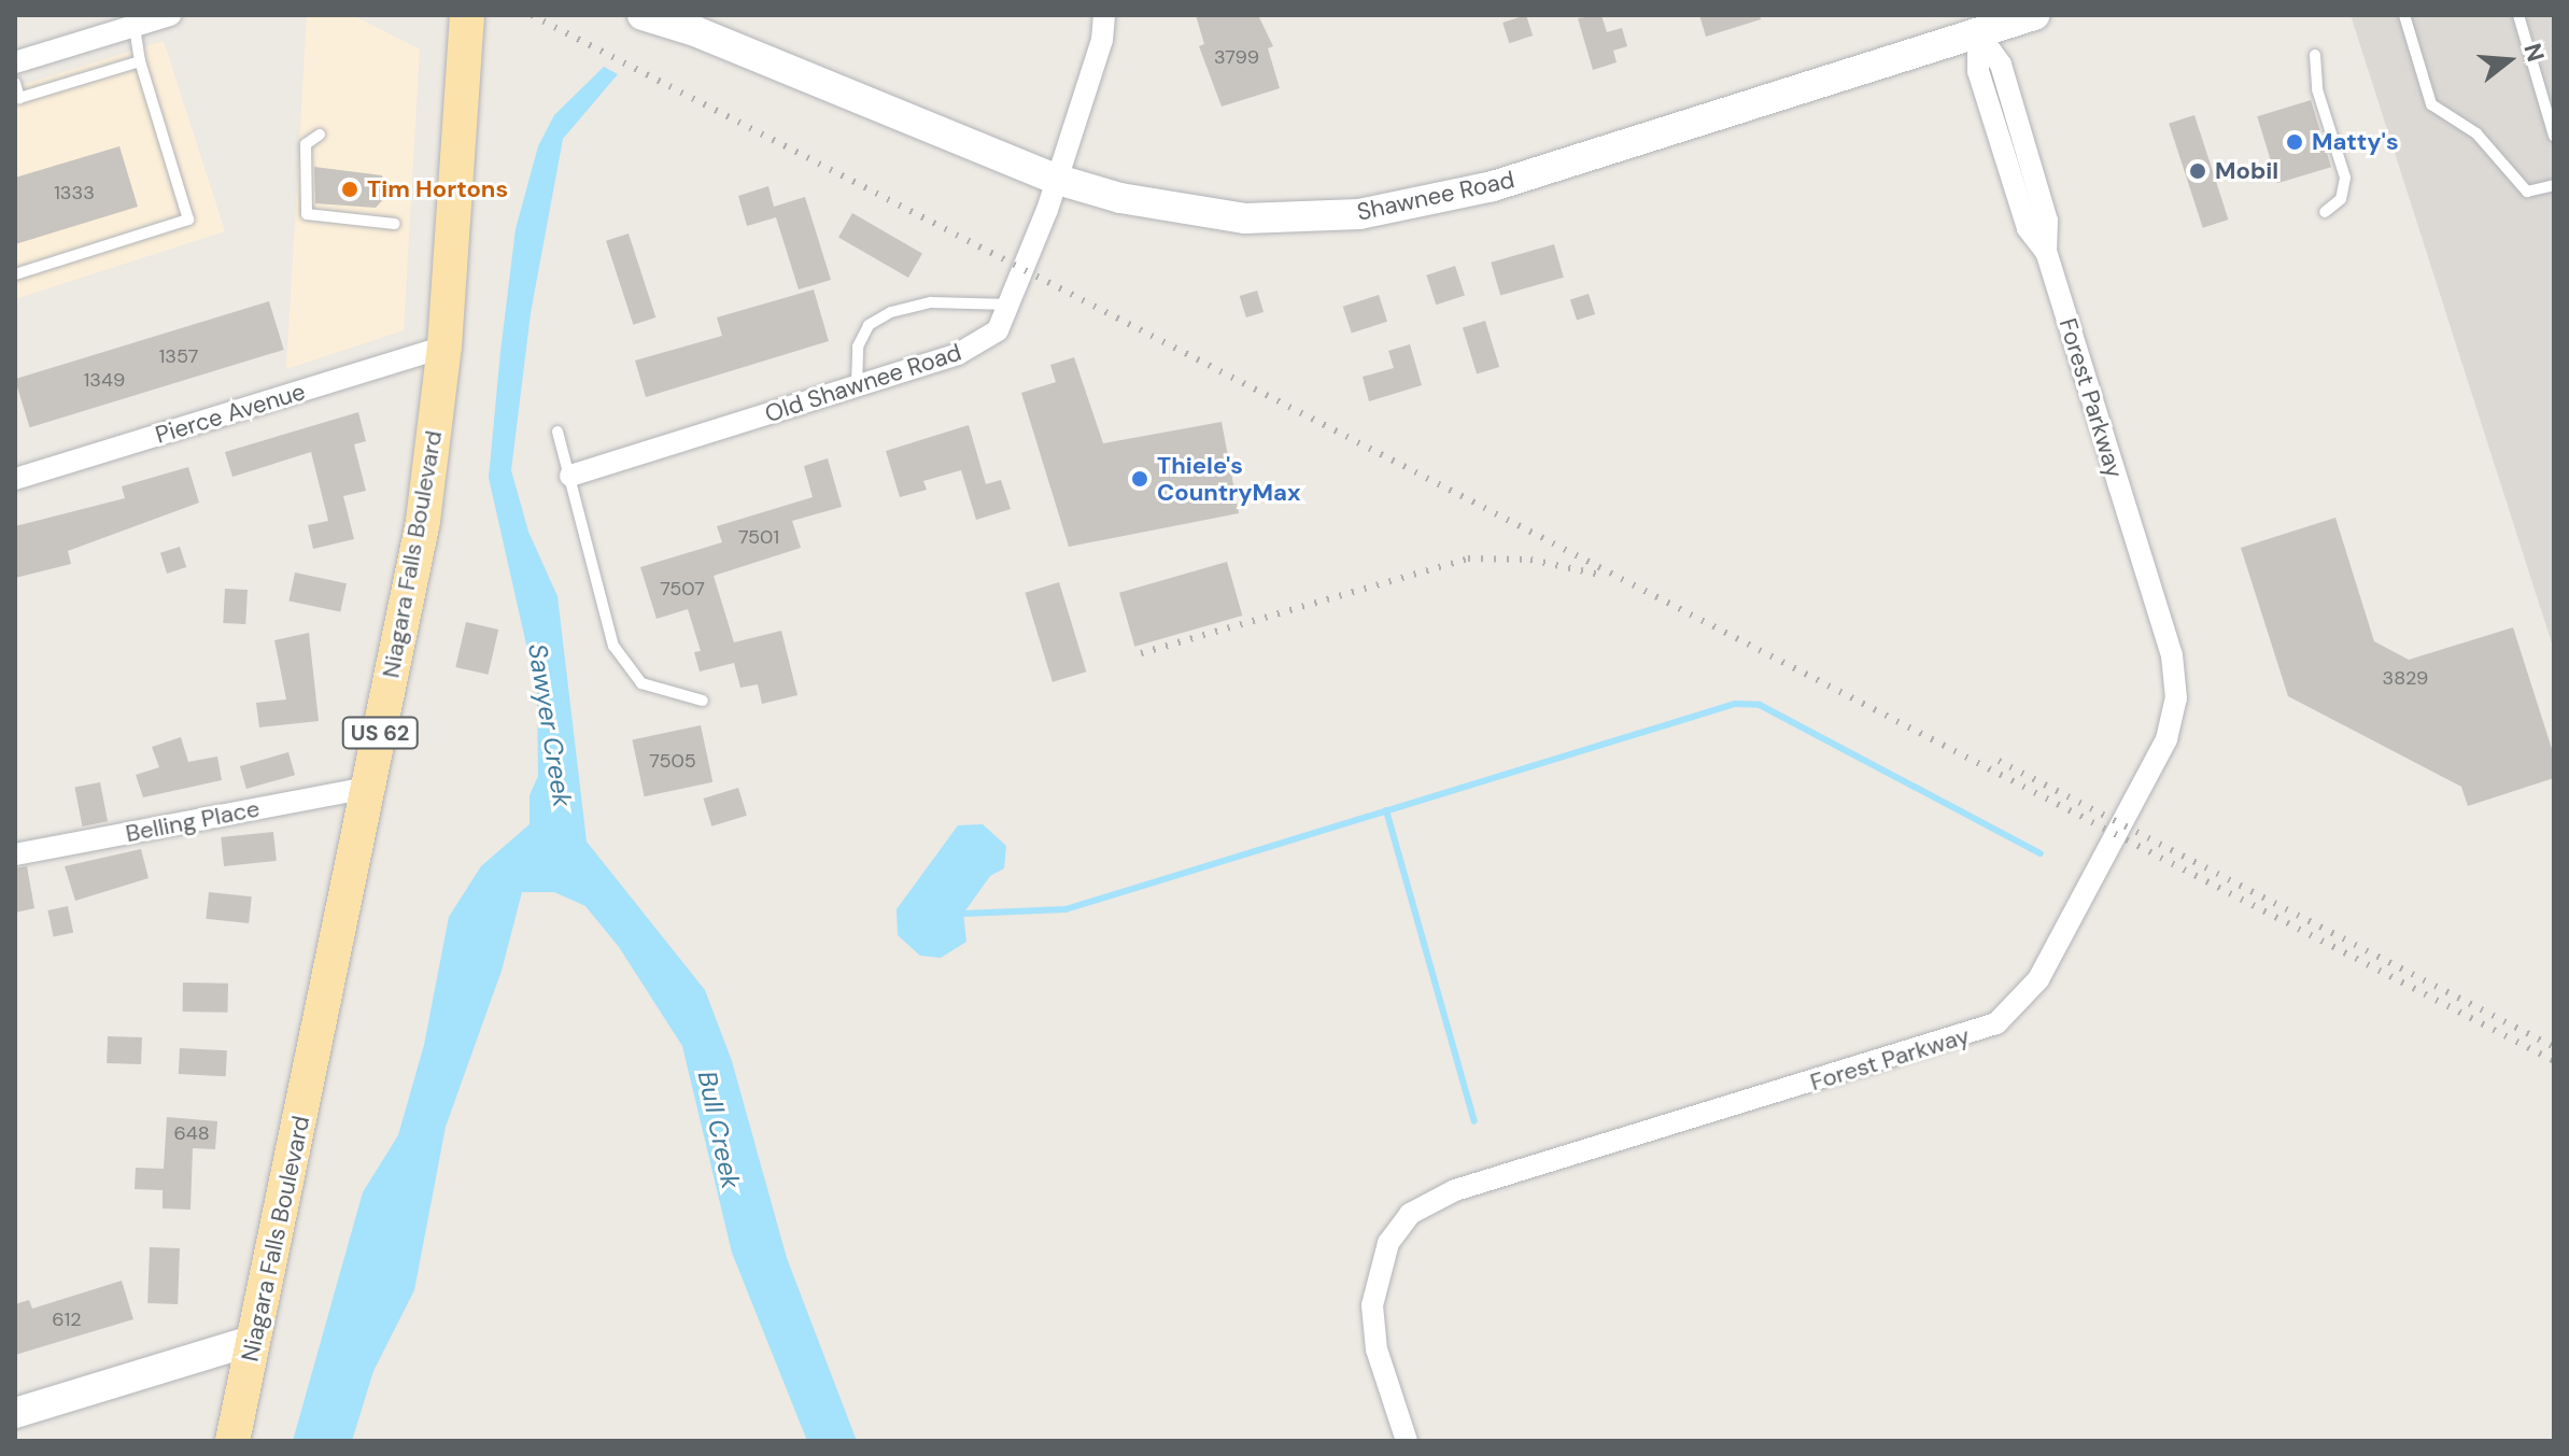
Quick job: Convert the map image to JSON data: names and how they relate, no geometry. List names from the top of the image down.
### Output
{
  "streets": {
    "main road": ["Shawnee Road", "Niagara Falls Boulevard", "US 62"],
    "street": [
      "Old Shawnee Road",
      "Forest Parkway",
      "Pierce Avenue",
      "Belling Place"
    ]
  },
  "crossings": [
    ["Shawnee Road", "Old Shawnee Road"],
    ["Shawnee Road", "Forest Parkway"],
    ["Pierce Avenue", "Niagara Falls Boulevard"],
    ["Niagara Falls Boulevard", "Belling Place"]
  ],
  "water": ["Sawyer Creek", "Bull Creek"],
  "places": [
    "Matty's",
    "Mobil",
    "Tim Hortons",
    "Thiele's CountryMax"
  ],
  "house_numbers": [
    "3799",
    "1333",
    "1357",
    "1349",
    "7501",
    "7507",
    "3829",
    "7505",
    "648",
    "612"
  ],
  "north": "right"
}
